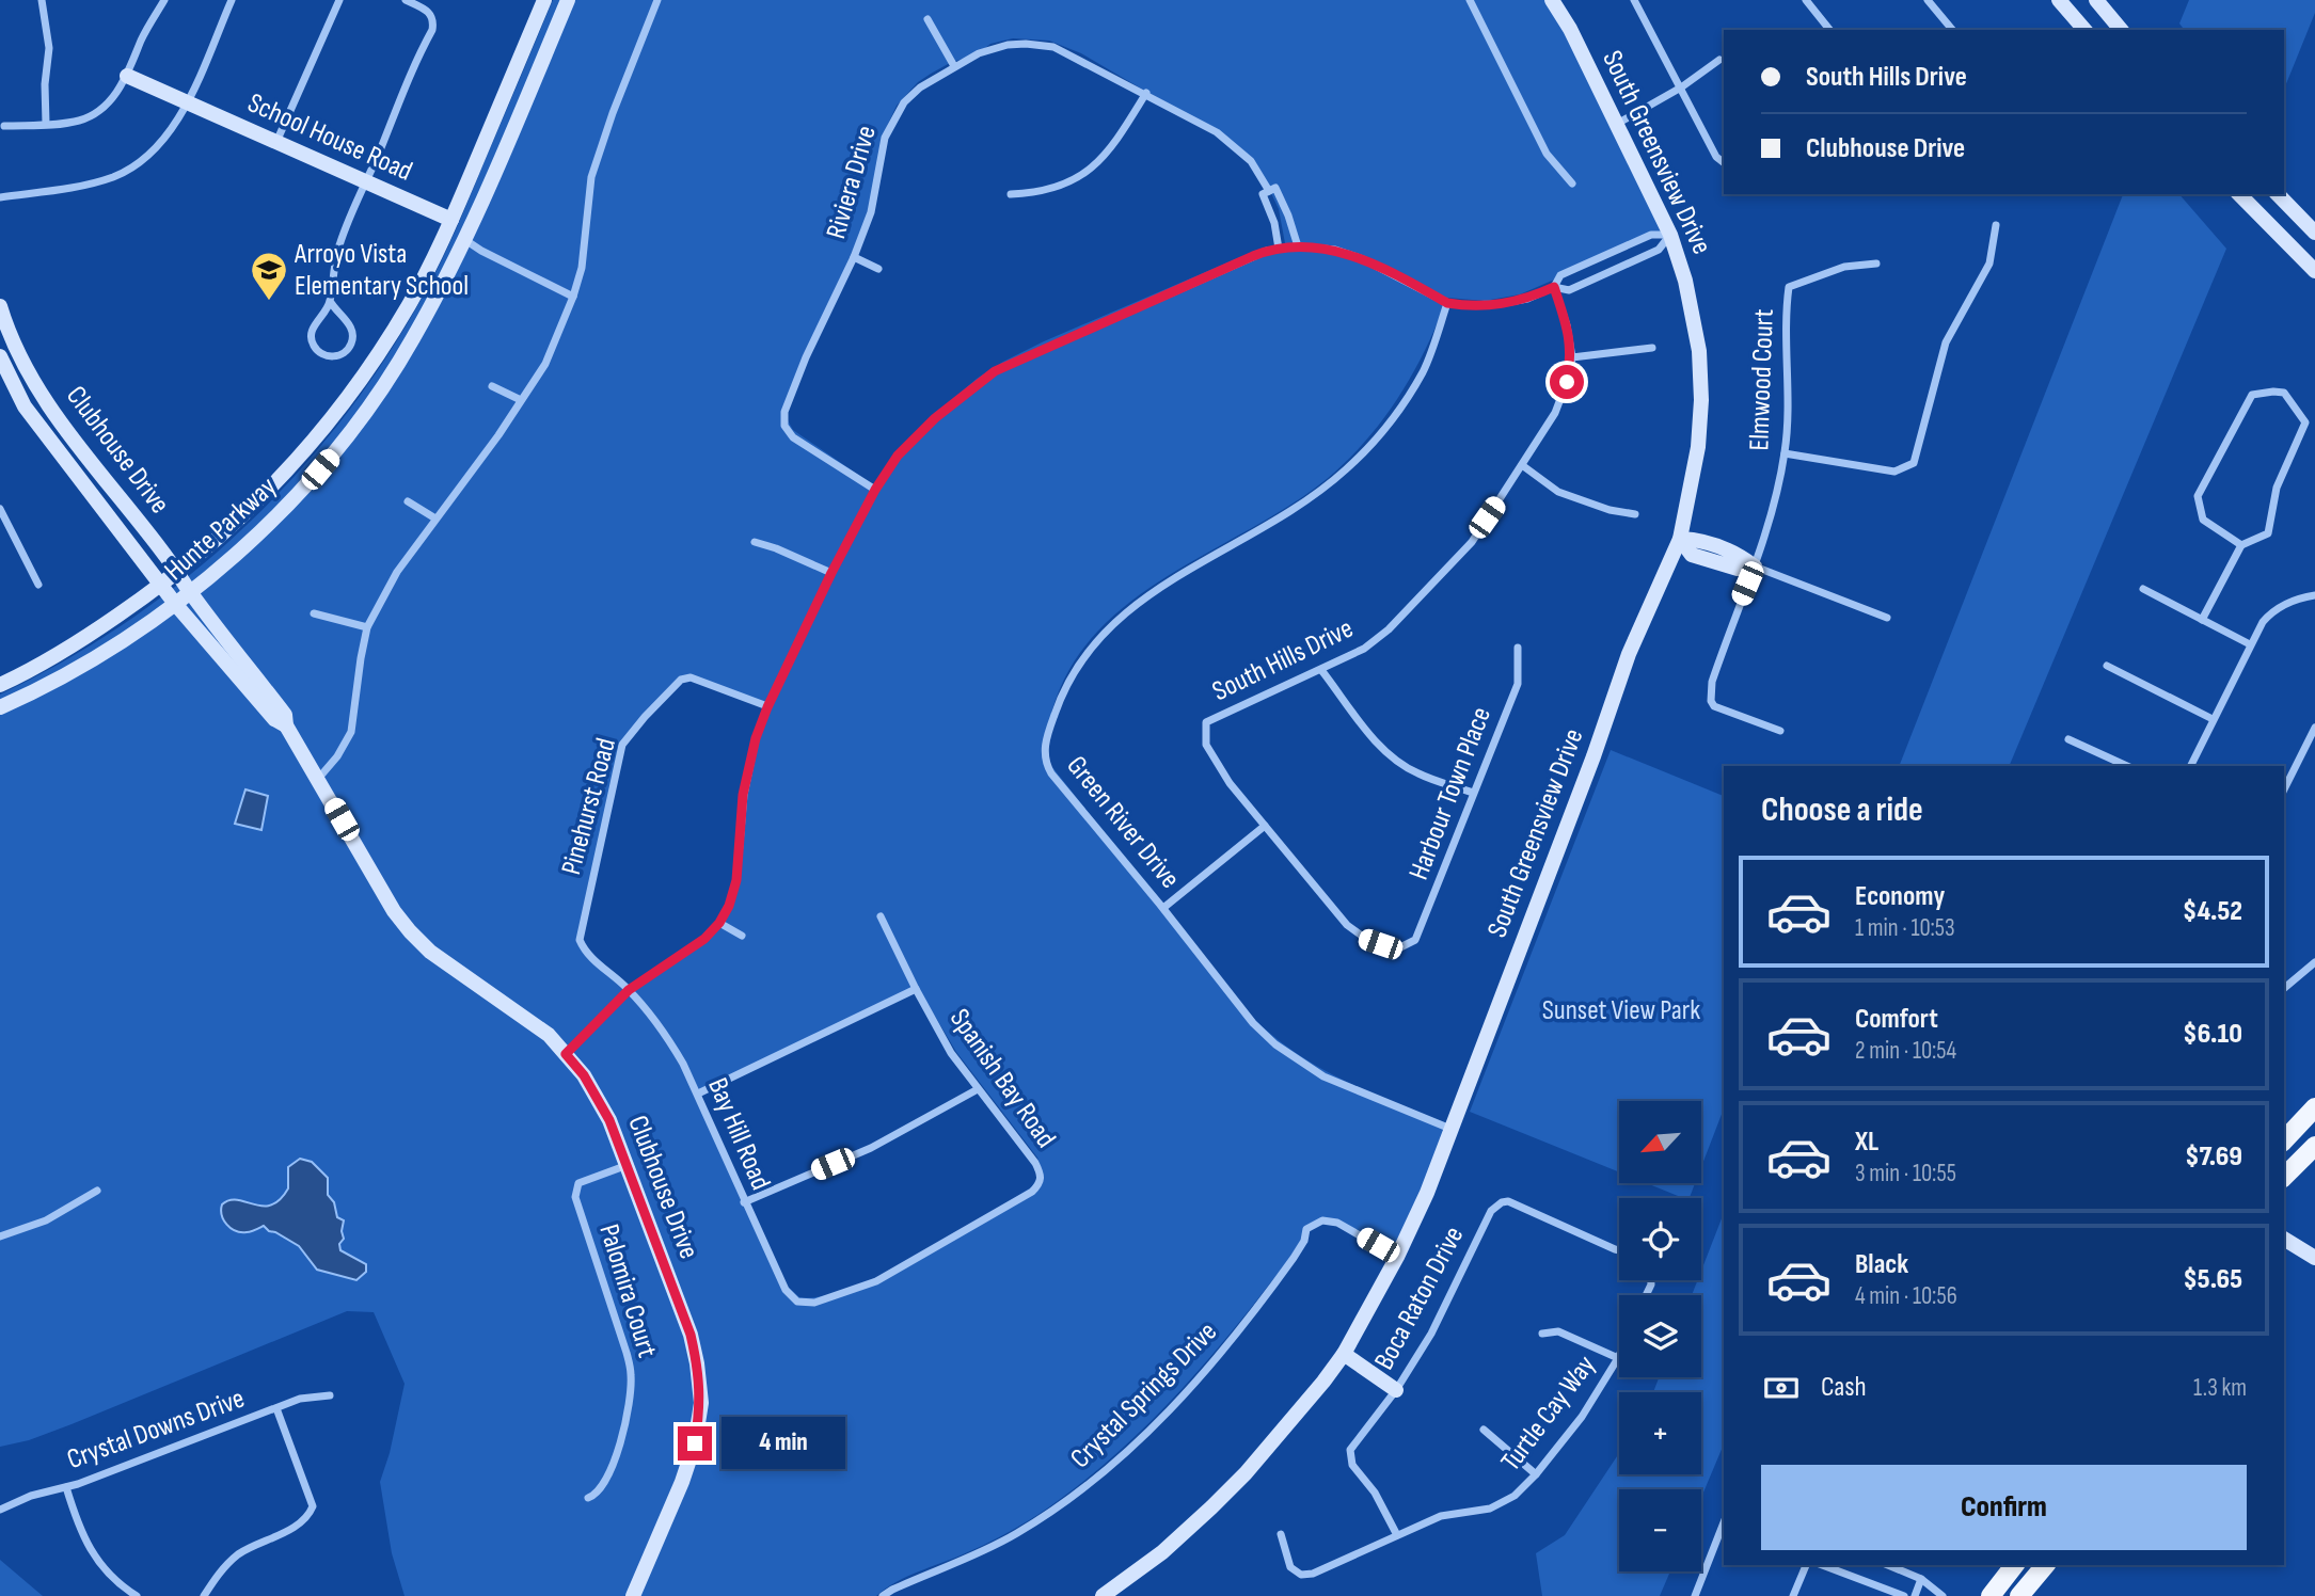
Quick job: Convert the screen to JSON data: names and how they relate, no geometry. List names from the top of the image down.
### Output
{
  "streets": {
    "street": [
      "School House Road",
      "South Greensview Drive",
      "Riviera Drive",
      "Elmwood Court",
      "Clubhouse Drive",
      "Hunte Parkway",
      "South Hills Drive",
      "Harbour Town Place",
      "Pinehurst Road",
      "Green River Drive",
      "Spanish Bay Road",
      "Bay Hill Road",
      "Palomira Court",
      "Boca Raton Drive",
      "Crystal Springs Drive",
      "Turtle Cay Way",
      "Crystal Downs Drive"
    ]
  },
  "crossings": [
    ["School House Road", "Hunte Parkway"],
    ["South Greensview Drive", "Green River Drive"],
    ["South Greensview Drive", "Crystal Springs Drive"],
    ["Clubhouse Drive", "Hunte Parkway"],
    ["Clubhouse Drive", "Palomira Court"],
    ["South Hills Drive", "Harbour Town Place"],
    ["Pinehurst Road", "Bay Hill Road"],
    ["Spanish Bay Road", "Bay Hill Road"],
    ["Boca Raton Drive", "Turtle Cay Way"]
  ],
  "parks": ["Sunset View Park"],
  "places": {
    "school or university": ["Arroyo Vista Elementary School"]
  },
  "north": "bottom left",
  "page": {
    "banner": ["South Hills Drive", "Clubhouse Drive"],
    "heading": "Choose a ride",
    "list": [
      {
        "name": "Economy",
        "note": "1 min · 10:53",
        "value": "$4.52"
      },
      {
        "name": "Comfort",
        "note": "2 min · 10:54",
        "value": "$6.10"
      },
      {
        "name": "XL",
        "note": "3 min · 10:55",
        "value": "$7.69"
      },
      {
        "name": "Black",
        "note": "4 min · 10:56",
        "value": "$5.65"
      }
    ],
    "map_buttons": ["+", "−"],
    "pay": ["Cash", "1.3 km"],
    "bubble": "4 min",
    "buttons": "Confirm"
  }
}
